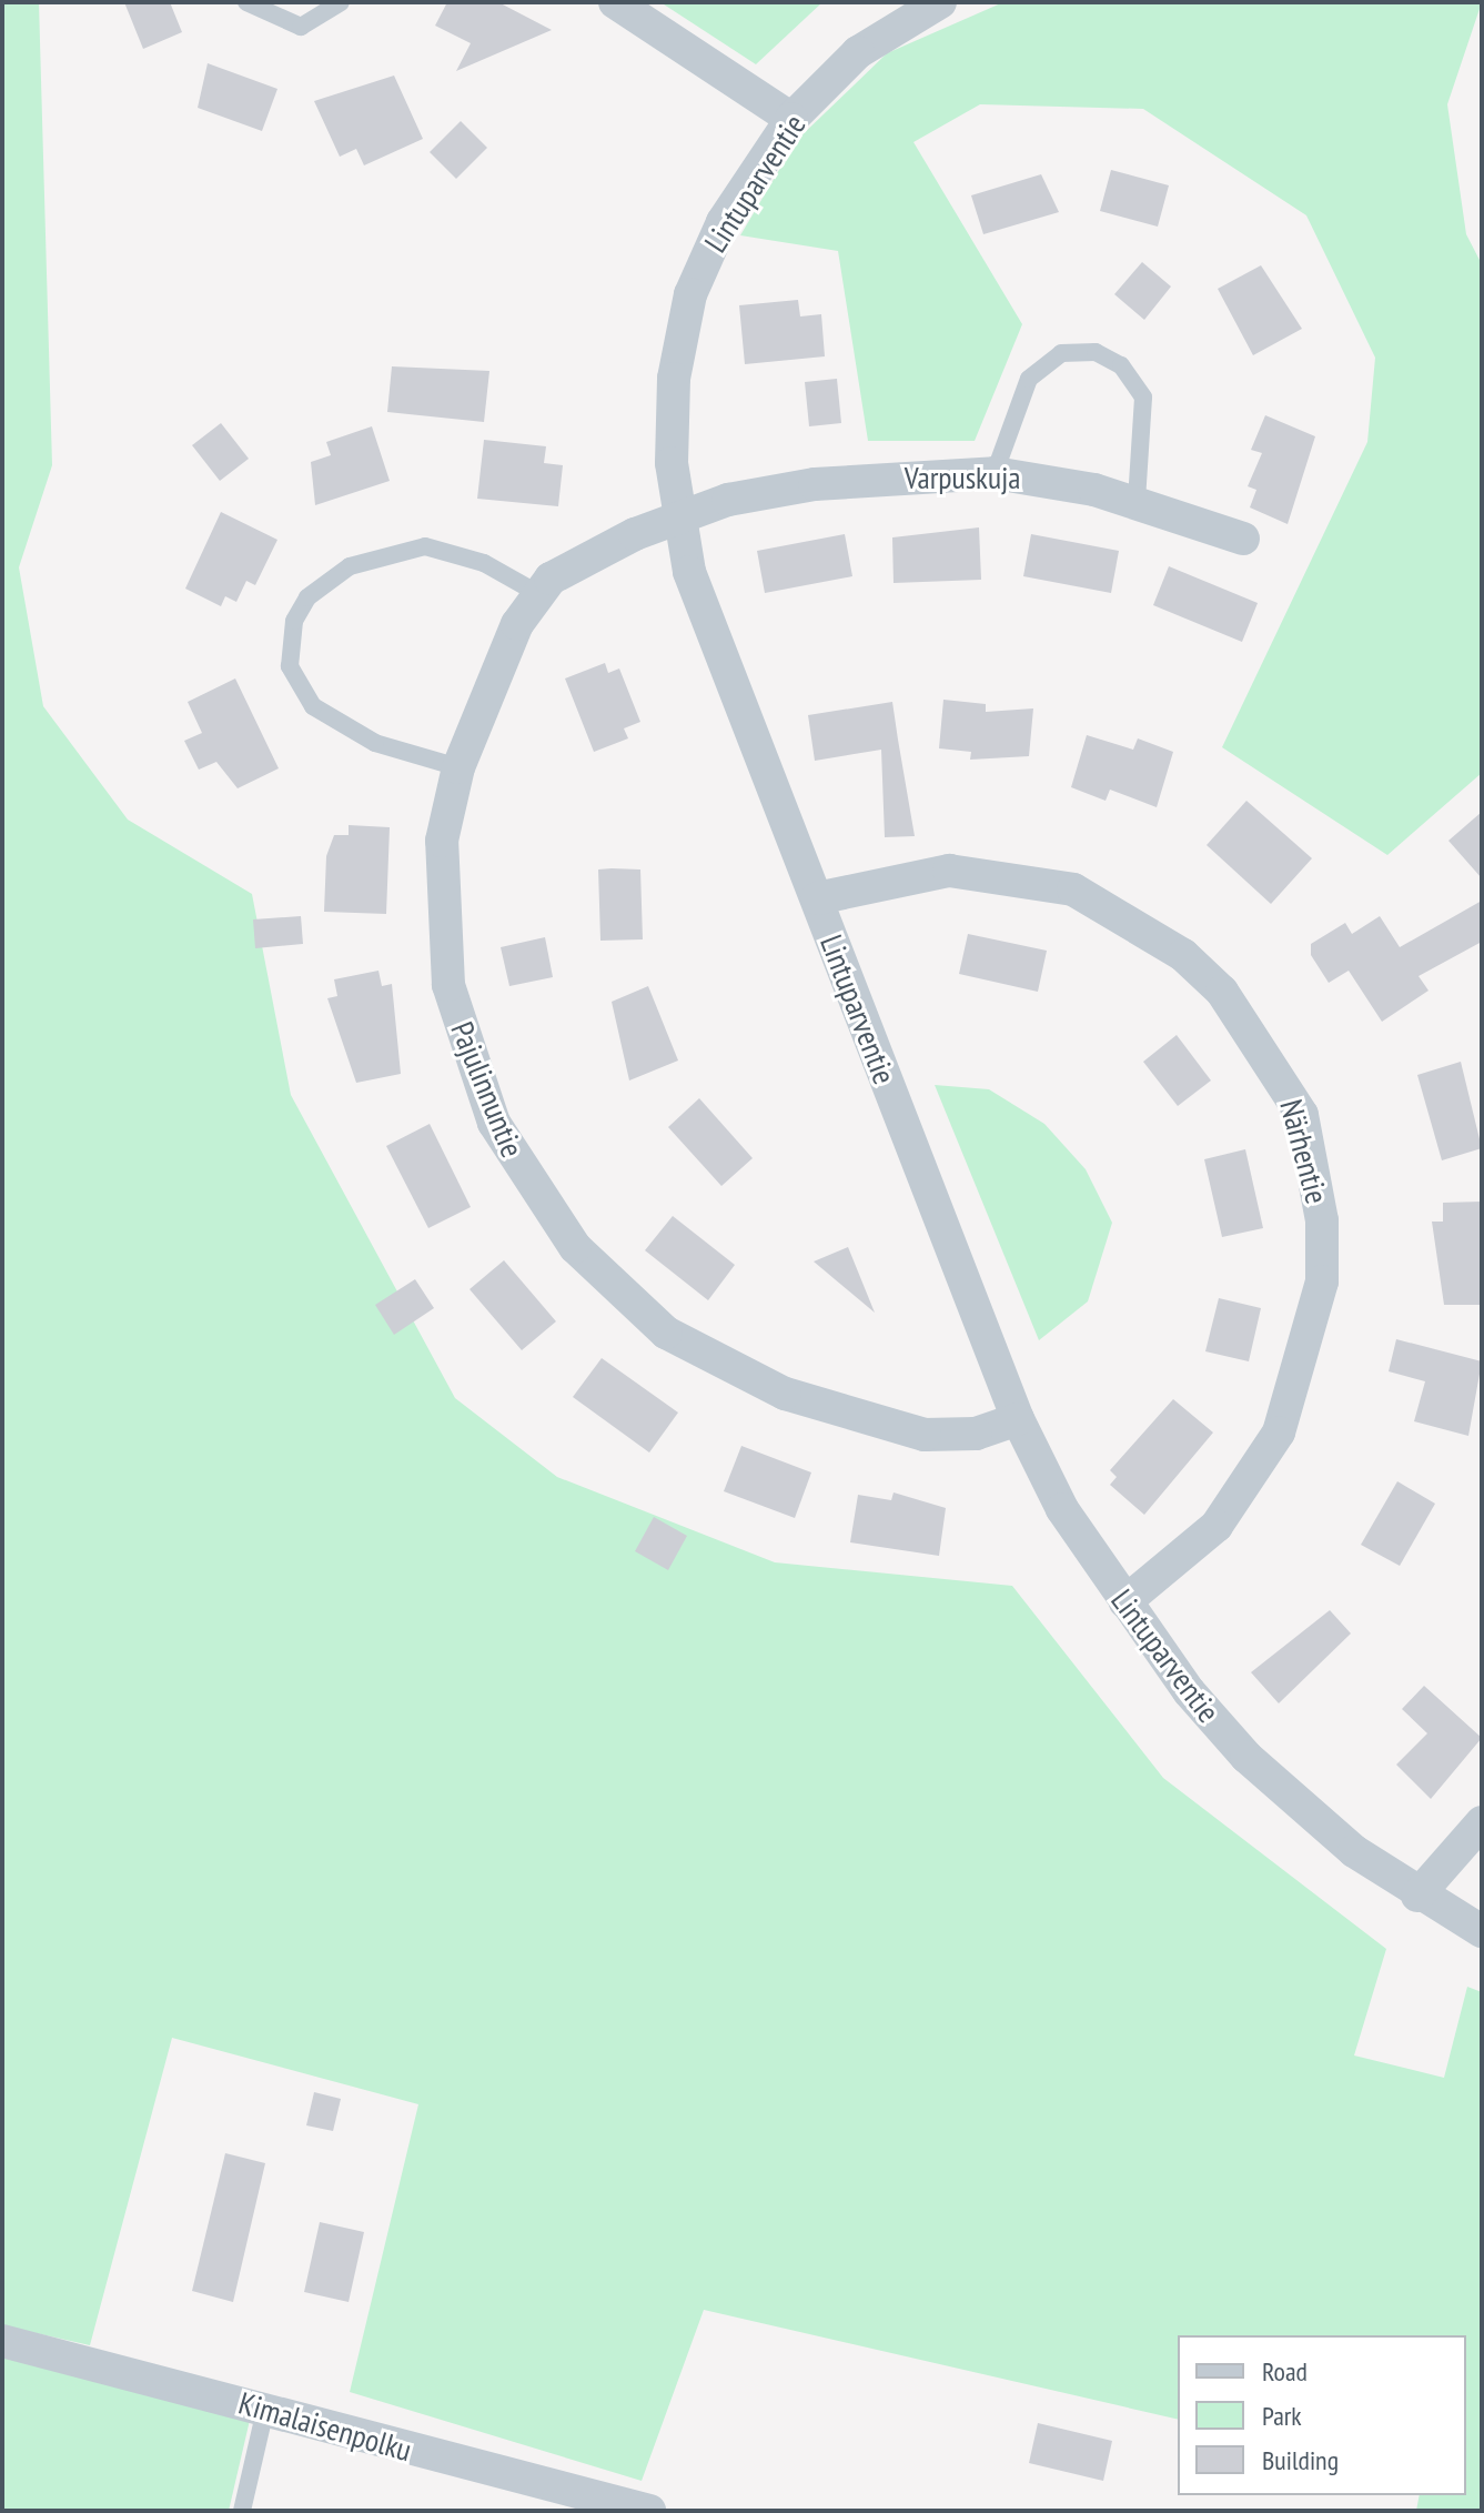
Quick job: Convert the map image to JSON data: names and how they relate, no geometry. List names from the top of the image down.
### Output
{
  "streets": {
    "street": [
      "Lintuparventie",
      "Varpuskuja",
      "Pajulinnuntie",
      "Närhentie",
      "Kimalaisenpolku"
    ]
  },
  "crossings": [
    ["Lintuparventie", "Varpuskuja"],
    ["Lintuparventie", "Pajulinnuntie"],
    ["Lintuparventie", "Närhentie"],
    ["Varpuskuja", "Pajulinnuntie"]
  ],
  "legend": ["Road", "Park", "Building"]
}
